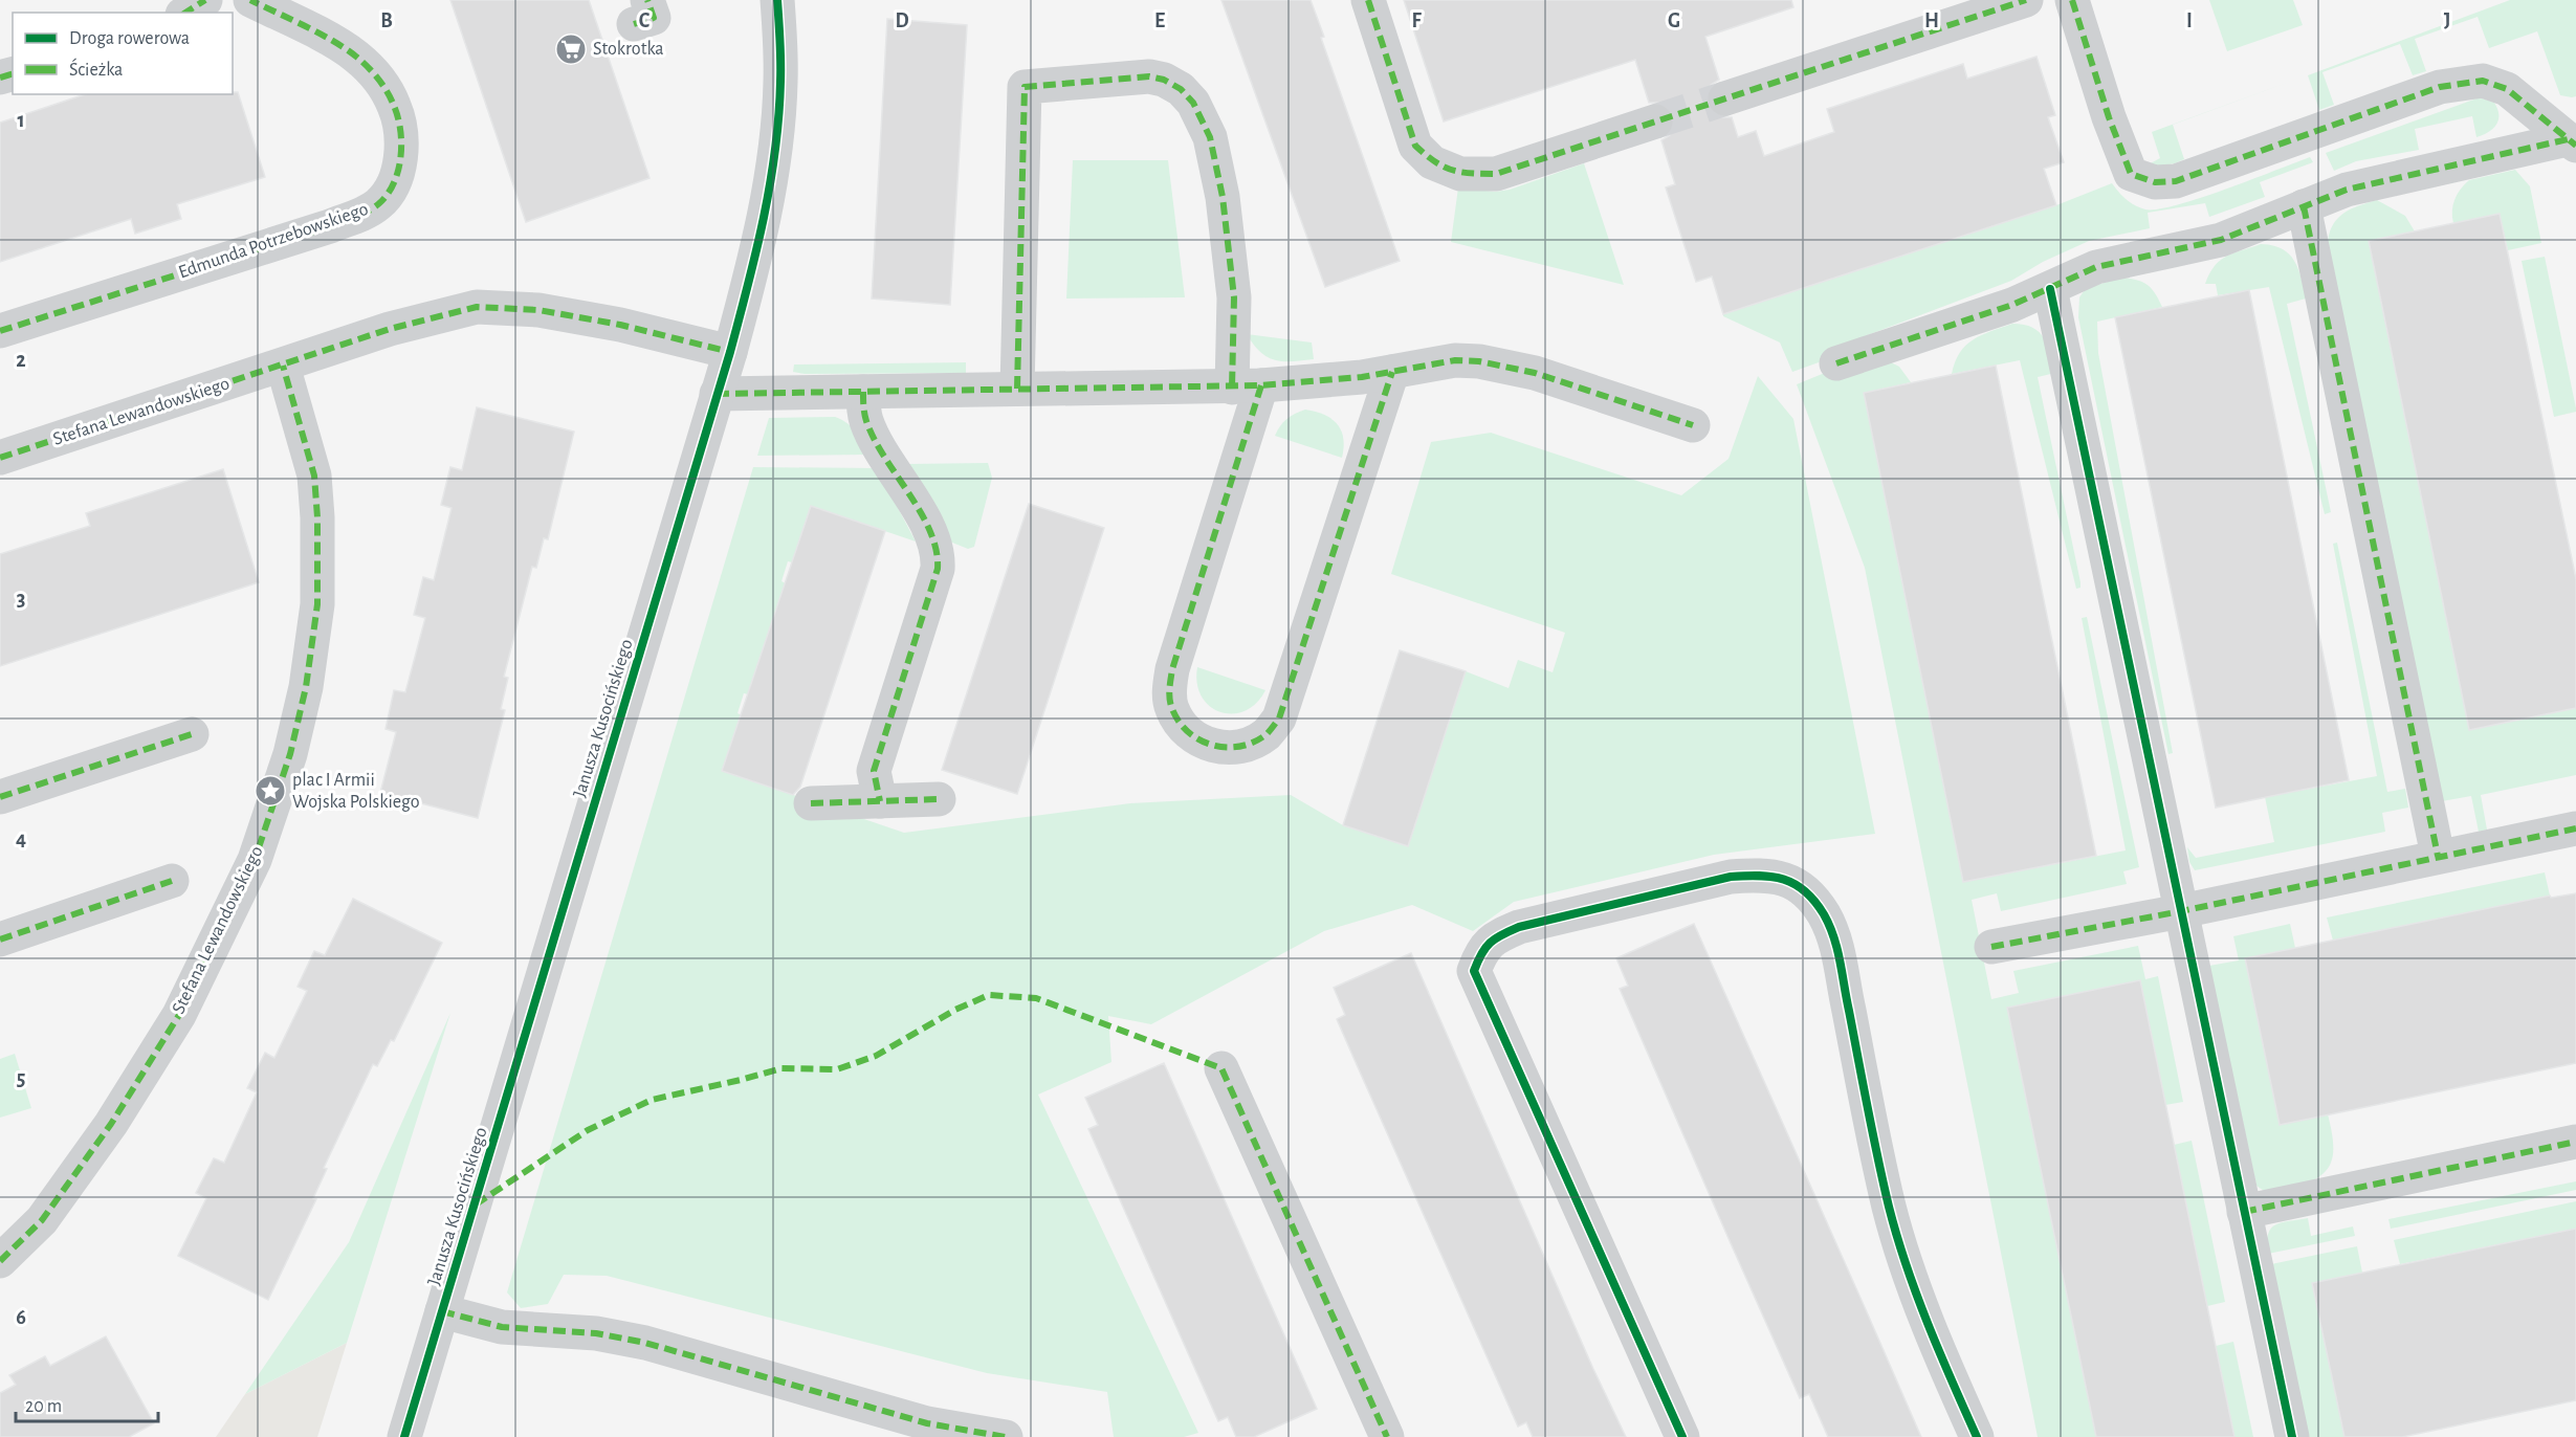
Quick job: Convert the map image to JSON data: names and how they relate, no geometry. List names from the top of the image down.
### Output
{
  "streets": {
    "street": ["Edmunda Potrzebowskiego", "Stefana Lewandowskiego", "Janusza Kusocińskiego"]
  },
  "crossings": [
    ["Stefana Lewandowskiego", "Janusza Kusocińskiego"]
  ],
  "places": {
    "supermarket": ["Stokrotka"],
    "place": ["plac I Armii Wojska Polskiego"]
  },
  "legend": ["Droga rowerowa", "Ścieżka"],
  "scale_bar": "20 m",
  "grid": {
    "columns": [
      "B",
      "C",
      "D",
      "E",
      "F",
      "G",
      "H",
      "I",
      "J"
    ],
    "rows": [
      "1",
      "2",
      "3",
      "4",
      "5",
      "6"
    ]
  }
}
